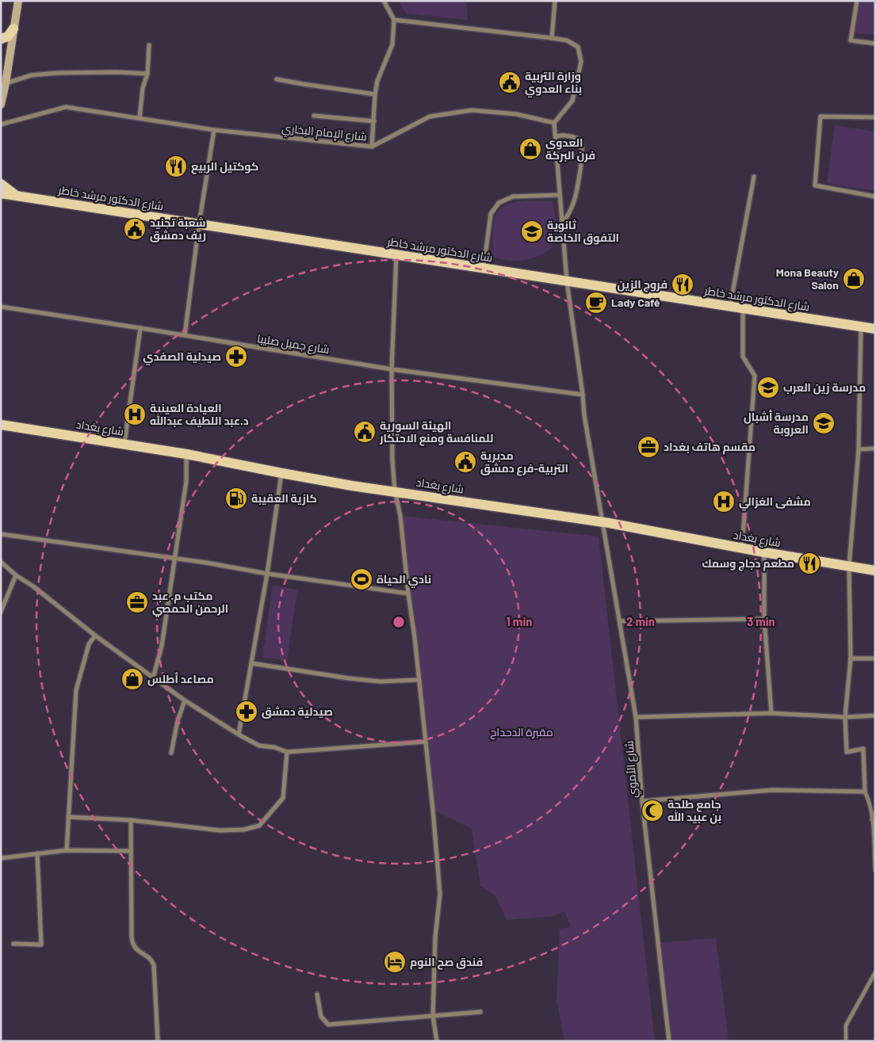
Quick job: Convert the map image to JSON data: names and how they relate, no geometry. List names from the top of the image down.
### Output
{
  "streets": {
    "main road": ["شارع الدكتور مرشد خاطر", "شارع بغداد"],
    "street": ["شارع الإمام البخاري", "شارع جميل صليبا", "شارع الأموي"]
  },
  "crossings": [
    ["شارع الدكتور مرشد خاطر", "شارع الأموي"],
    ["شارع جميل صليبا", "شارع الأموي"],
    ["شارع بغداد", "شارع الأموي"]
  ],
  "parks": ["مقبرة الدحداح"],
  "places": {
    "public building": [
      "وزارة التربية بناء العدوي",
      "شعبة تجنيد ريف دمشق",
      "الهيئة السورية للمنافسة ومنع الاحتكار",
      "مديرية التربية-فرع دمشق"
    ],
    "shop": ["العدوي فرن البركة", "Mona Beauty Salon", "مصاعد أطلس"],
    "restaurant": ["كوكتيل الربيع", "فروج الزين", "مطعم دجاج وسمك"],
    "school or university": ["ثانوية التفوق الخاصة", "مدرسة زين العرب", "مدرسة أشبال العروبة"],
    "cafe": ["Lady Café"],
    "pharmacy": ["صيدلية الصفدي", "صيدلية دمشق"],
    "hospital": ["العيادة العينية د.عبد اللطيف عبدالله", "مشفى الغزالي"],
    "office": ["مقسم هاتف بغداد", "مكتب م. عبد الرحمن الحمصي"],
    "fuel station": ["كازية العقيبة"],
    "sports": ["نادي الحياة"],
    "mosque": ["جامع طلحة بن عبيد الله"],
    "hotel": ["فندق صح النوم"]
  },
  "rings": ["1 min", "2 min", "3 min"]
}
